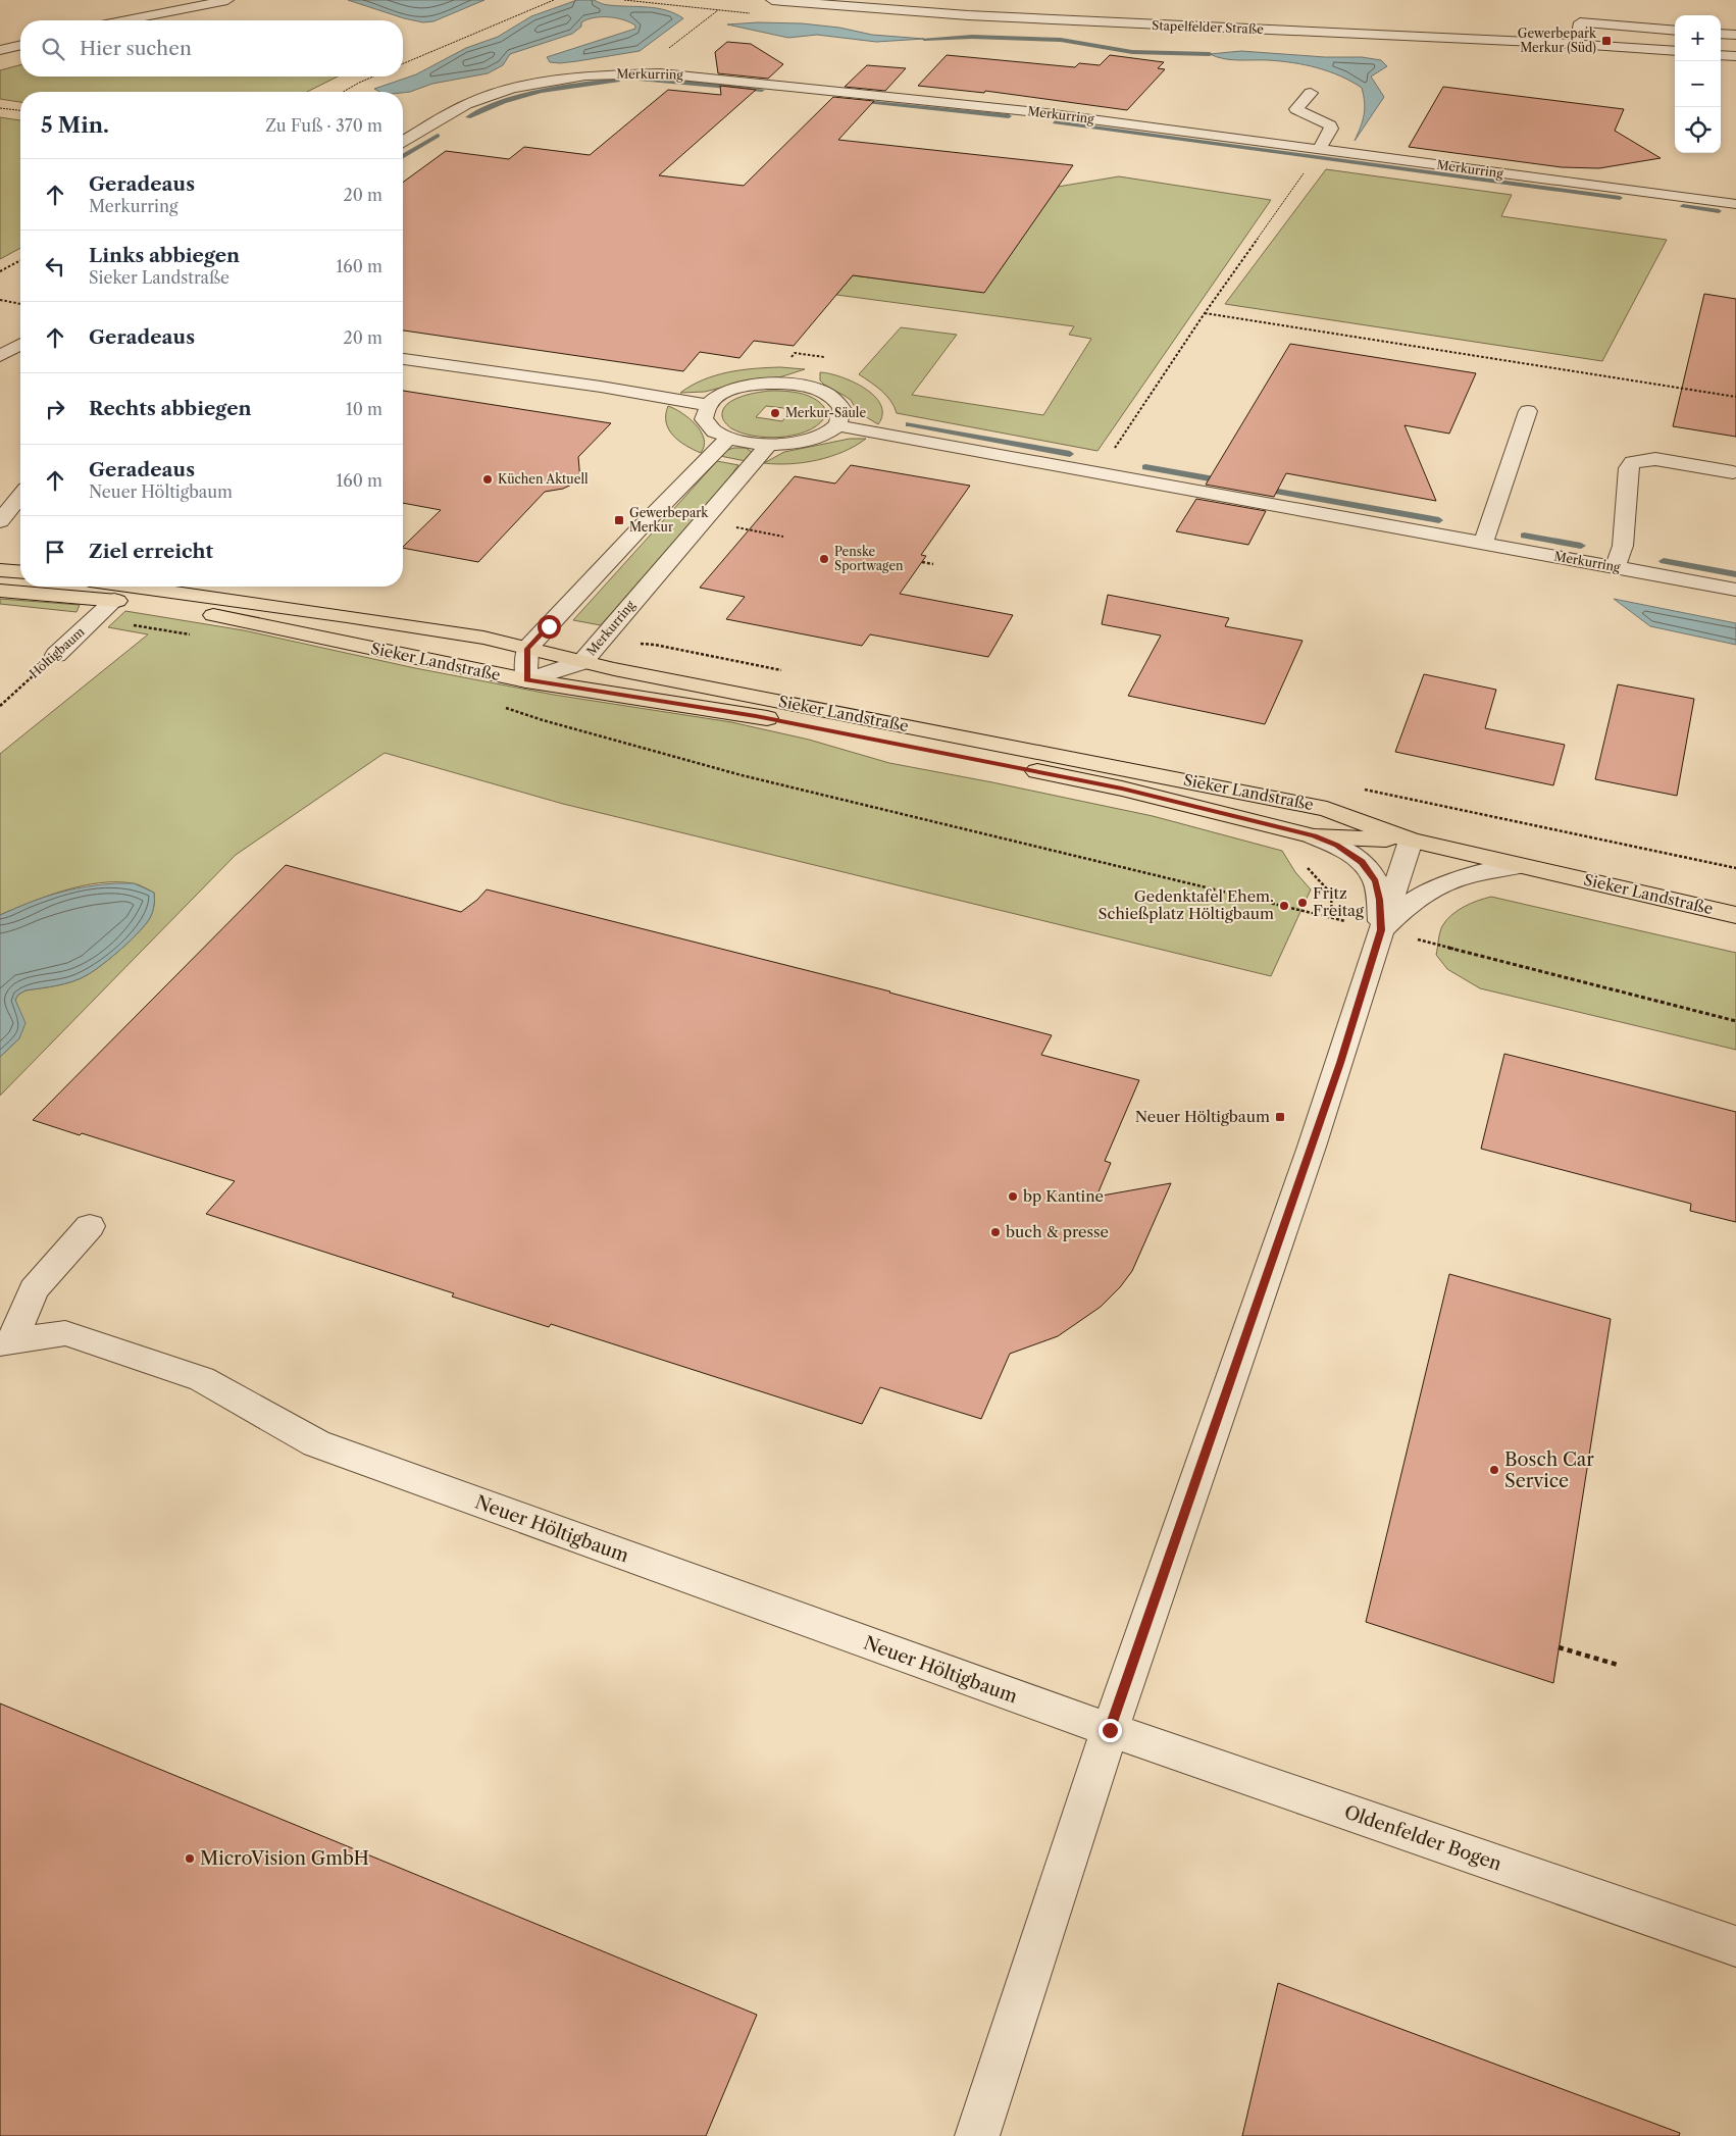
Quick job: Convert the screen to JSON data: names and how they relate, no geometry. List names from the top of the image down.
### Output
{
  "streets": {
    "main road": ["Sieker Landstraße"],
    "street": [
      "Stapelfelder Straße",
      "Merkurring",
      "Höltigbaum",
      "Neuer Höltigbaum",
      "Oldenfelder Bogen"
    ]
  },
  "crossings": [
    ["Merkurring", "Sieker Landstraße"],
    ["Höltigbaum", "Sieker Landstraße"],
    ["Neuer Höltigbaum", "Oldenfelder Bogen"]
  ],
  "places": {
    "transit": ["Gewerbepark Merkur (Süd)", "Gewerbepark Merkur", "Neuer Höltigbaum"],
    "other": [
      "Merkur-Säule",
      "Küchen Aktuell",
      "Penske Sportwagen",
      "Fritz Freitag",
      "Gedenktafel Ehem. Schießplatz Höltigbaum",
      "bp Kantine",
      "buch & presse",
      "Bosch Car Service",
      "MicroVision GmbH"
    ]
  },
  "page": {
    "map_buttons": ["+", "−"],
    "search": "Hier suchen",
    "heading": ["5 Min.", "Zu Fuß · 370 m"],
    "list": [
      ["Geradeaus", "Merkurring", "20 m"],
      ["Links abbiegen", "Sieker Landstraße", "160 m"],
      ["Geradeaus", "20 m"],
      ["Rechts abbiegen", "10 m"],
      ["Geradeaus", "Neuer Höltigbaum", "160 m"],
      "Ziel erreicht"
    ]
  }
}
